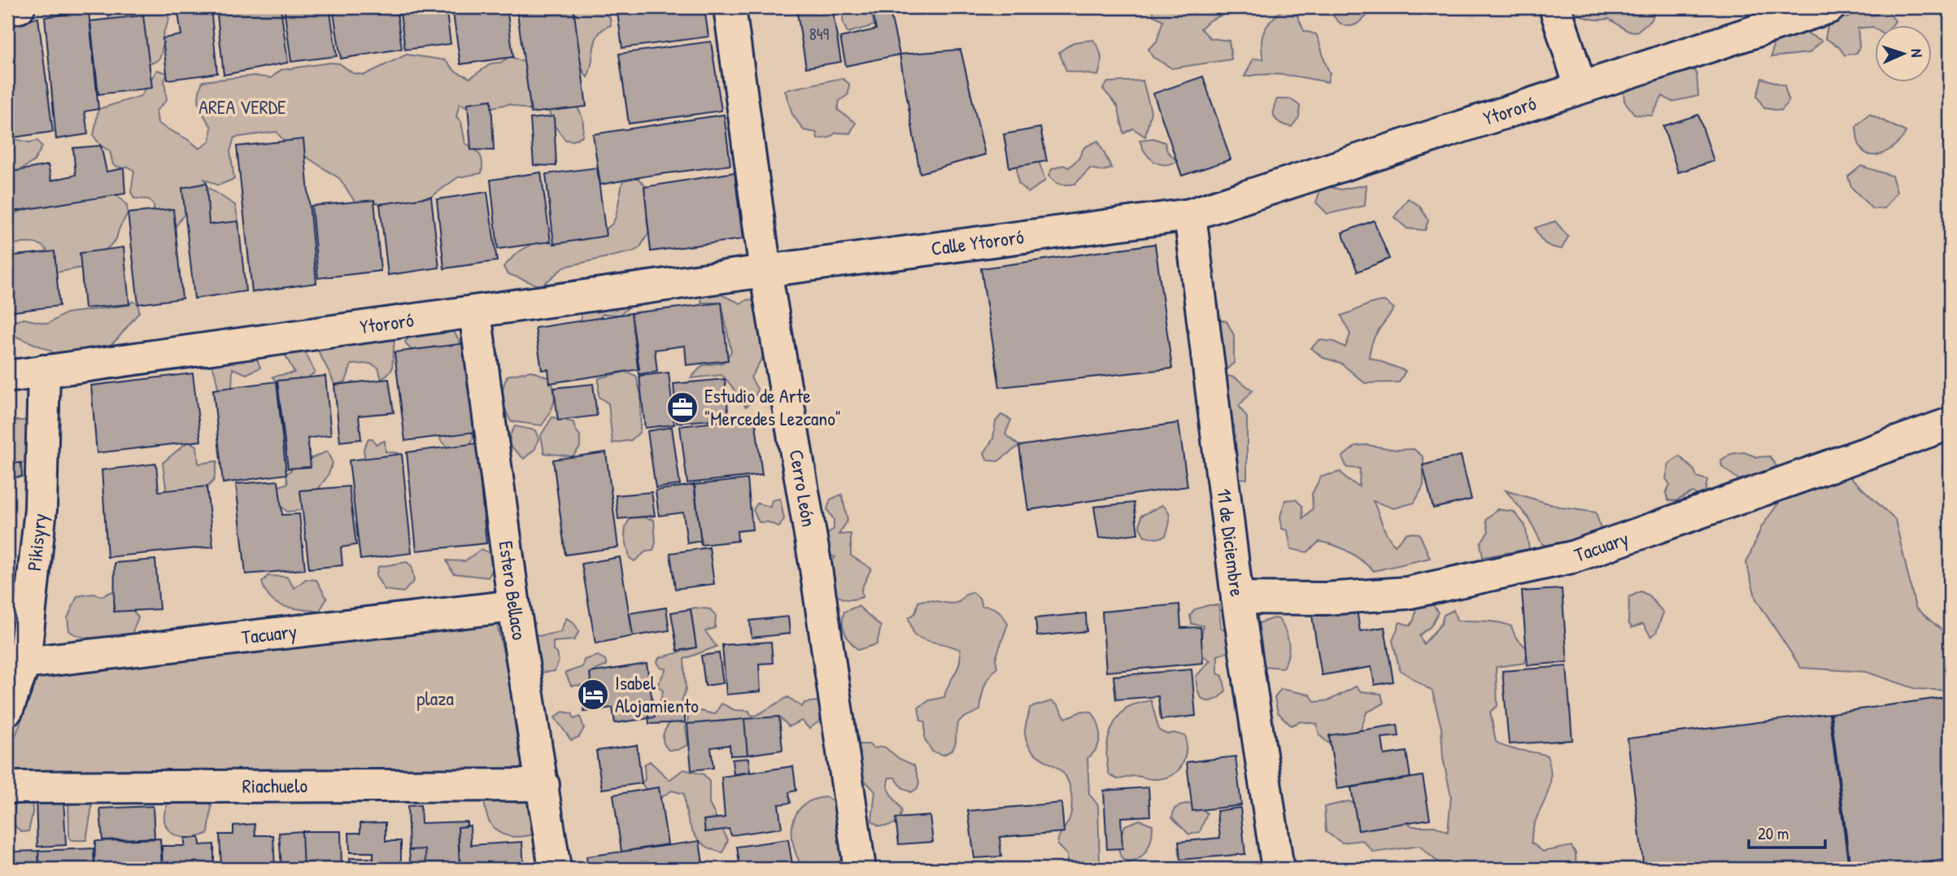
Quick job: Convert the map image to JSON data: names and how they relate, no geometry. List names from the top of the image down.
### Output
{
  "streets": {
    "street": [
      "Ytororó",
      "Calle Ytororó",
      "Cerro León",
      "Pikisyry",
      "11 de Diciembre",
      "Tacuary",
      "Estero Bellaco",
      "Riachuelo"
    ]
  },
  "crossings": [
    ["Ytororó", "Calle Ytororó"],
    ["Ytororó", "Cerro León"],
    ["Ytororó", "Pikisyry"],
    ["Ytororó", "11 de Diciembre"],
    ["Ytororó", "Estero Bellaco"],
    ["Calle Ytororó", "Cerro León"],
    ["Calle Ytororó", "11 de Diciembre"],
    ["Pikisyry", "Tacuary"],
    ["11 de Diciembre", "Tacuary"],
    ["Tacuary", "Estero Bellaco"],
    ["Estero Bellaco", "Riachuelo"]
  ],
  "parks": ["AREA VERDE", "plaza"],
  "places": {
    "office": ["Estudio de Arte \"Mercedes Lezcano\""],
    "hotel": ["Isabel Alojamiento"]
  },
  "house_numbers": ["849"],
  "scale_bar": "20 m",
  "north": "right"
}
